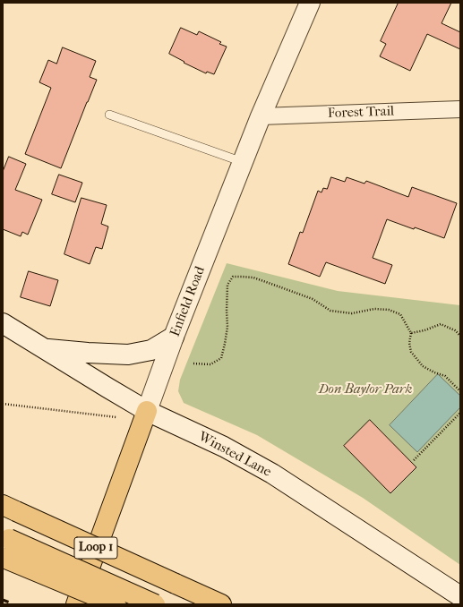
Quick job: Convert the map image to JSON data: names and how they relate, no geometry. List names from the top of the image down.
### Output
{
  "streets": {
    "main road": ["Enfield Road", "Winsted Lane", "Loop 1"],
    "street": ["Forest Trail"]
  },
  "crossings": [
    ["Forest Trail", "Enfield Road"],
    ["Enfield Road", "Winsted Lane"]
  ],
  "parks": ["Don Baylor Park"]
}
